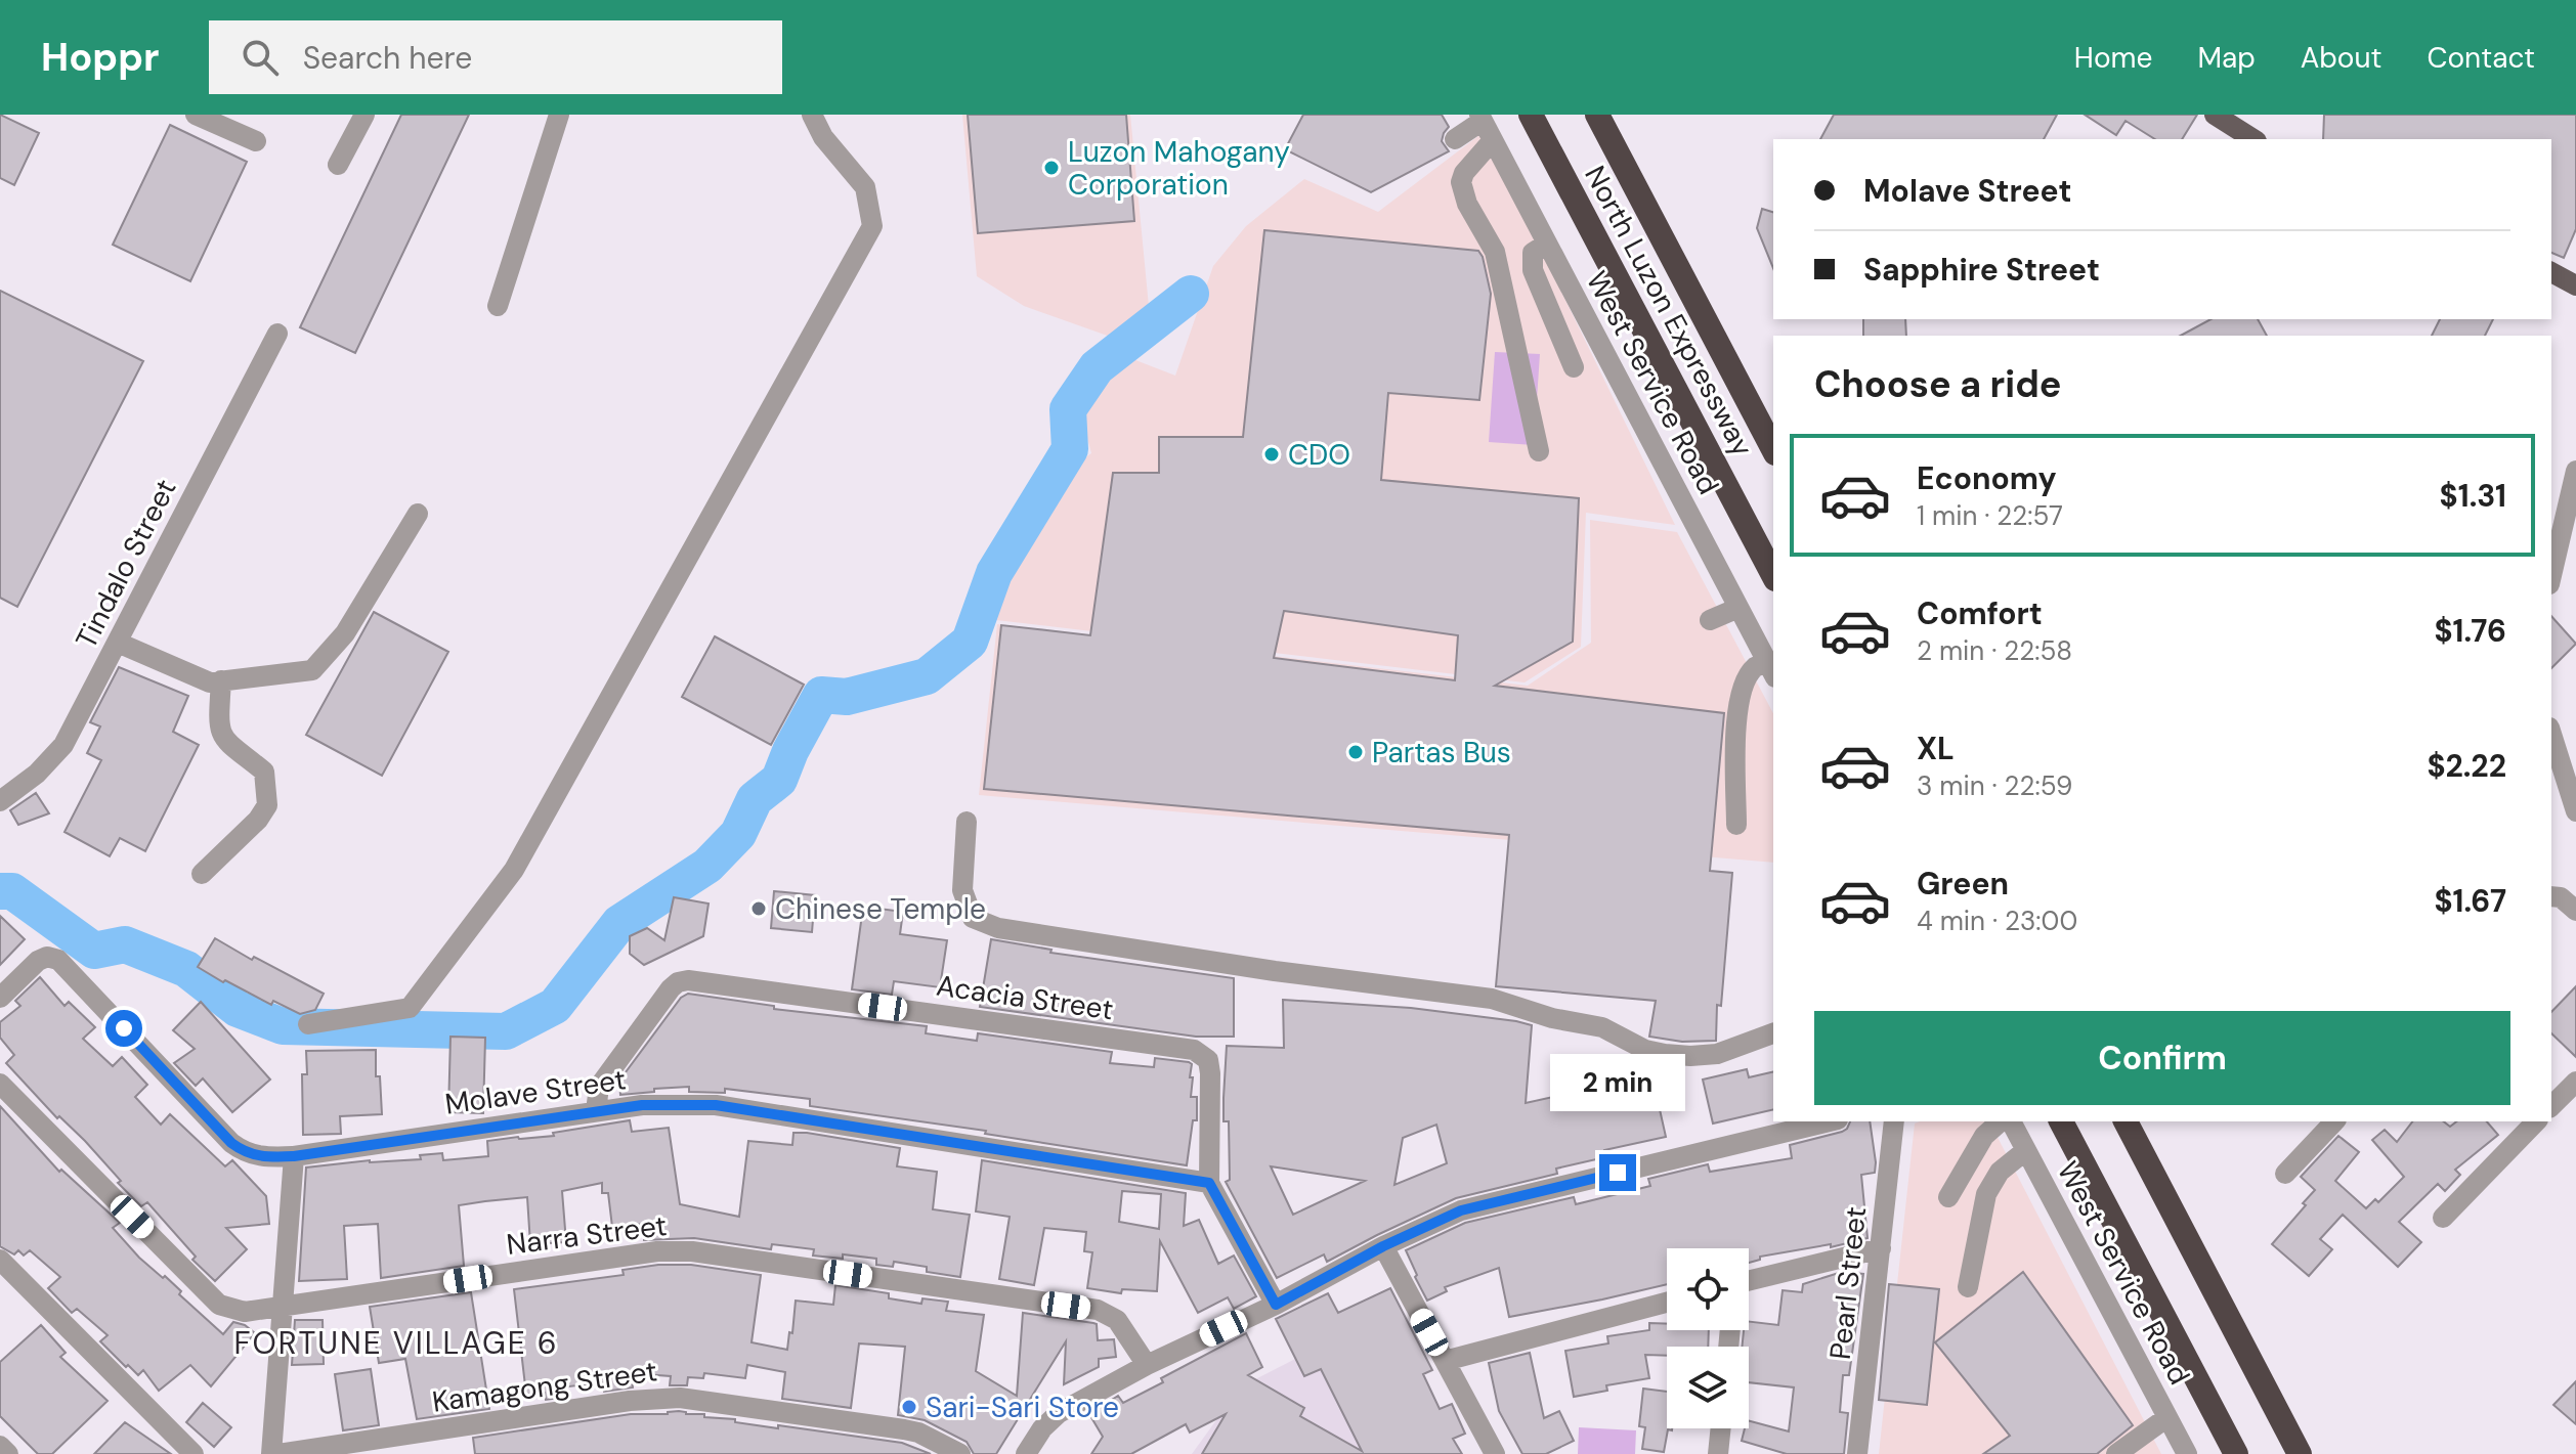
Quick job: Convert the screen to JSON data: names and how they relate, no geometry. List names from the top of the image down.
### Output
{
  "streets": {
    "highway": ["North Luzon Expressway"],
    "street": [
      "West Service Road",
      "Tindalo Street",
      "Acacia Street",
      "Molave Street",
      "Narra Street",
      "Pearl Street",
      "Kamagong Street"
    ]
  },
  "crossings": [
    ["Acacia Street", "Molave Street"]
  ],
  "districts": ["FORTUNE VILLAGE 6"],
  "places": [
    "Luzon Mahogany Corporation",
    "CDO",
    "Partas Bus",
    "Chinese Temple",
    "Sari-Sari Store"
  ],
  "page": {
    "header": "Hoppr",
    "search": "Search here",
    "nav": [
      "Home",
      "Map",
      "About",
      "Contact"
    ],
    "banner": ["Molave Street", "Sapphire Street"],
    "heading": "Choose a ride",
    "list": [
      {
        "name": "Economy",
        "note": "1 min · 22:57",
        "value": "$1.31"
      },
      {
        "name": "Comfort",
        "note": "2 min · 22:58",
        "value": "$1.76"
      },
      {
        "name": "XL",
        "note": "3 min · 22:59",
        "value": "$2.22"
      },
      {
        "name": "Green",
        "note": "4 min · 23:00",
        "value": "$1.67"
      }
    ],
    "buttons": "Confirm",
    "bubble": "2 min"
  }
}
